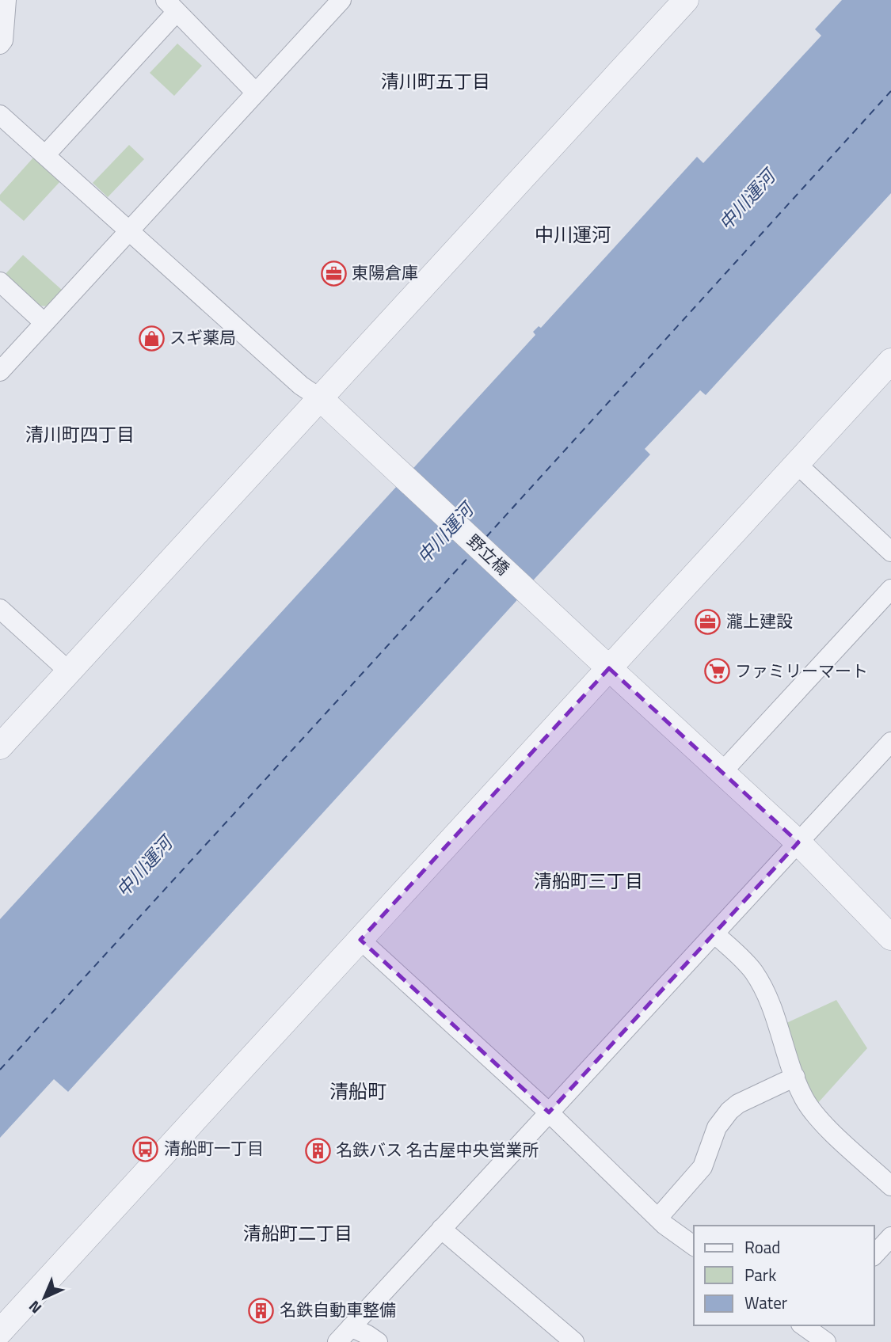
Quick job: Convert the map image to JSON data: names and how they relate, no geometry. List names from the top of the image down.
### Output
{
  "streets": {
    "street": ["野立橋"]
  },
  "districts": [
    "清川町五丁目",
    "中川運河",
    "清川町四丁目",
    "清船町三丁目",
    "清船町",
    "清船町二丁目"
  ],
  "water": ["中川運河"],
  "places": {
    "office": ["東陽倉庫", "瀧上建設"],
    "shop": ["スギ薬局"],
    "supermarket": ["ファミリーマート"],
    "bus stop": ["清船町一丁目"],
    "building": ["名鉄バス 名古屋中央営業所", "名鉄自動車整備"]
  },
  "legend": ["Road", "Park", "Water"],
  "north": "bottom left"
}
